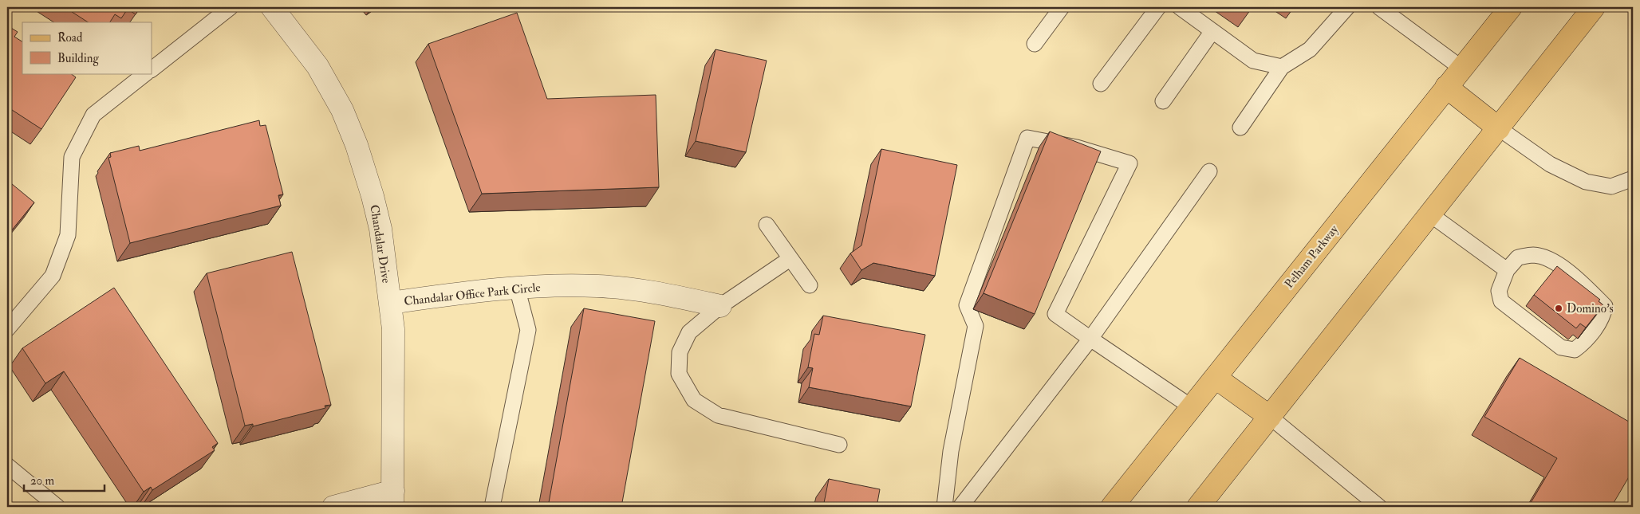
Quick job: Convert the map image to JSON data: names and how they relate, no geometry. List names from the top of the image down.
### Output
{
  "streets": {
    "main road": ["Pelham Parkway"],
    "street": ["Chandalar Drive", "Chandalar Office Park Circle"]
  },
  "crossings": [
    ["Chandalar Drive", "Chandalar Office Park Circle"]
  ],
  "places": ["Domino's"],
  "legend": ["Road", "Building"],
  "scale_bar": "20 m"
}
